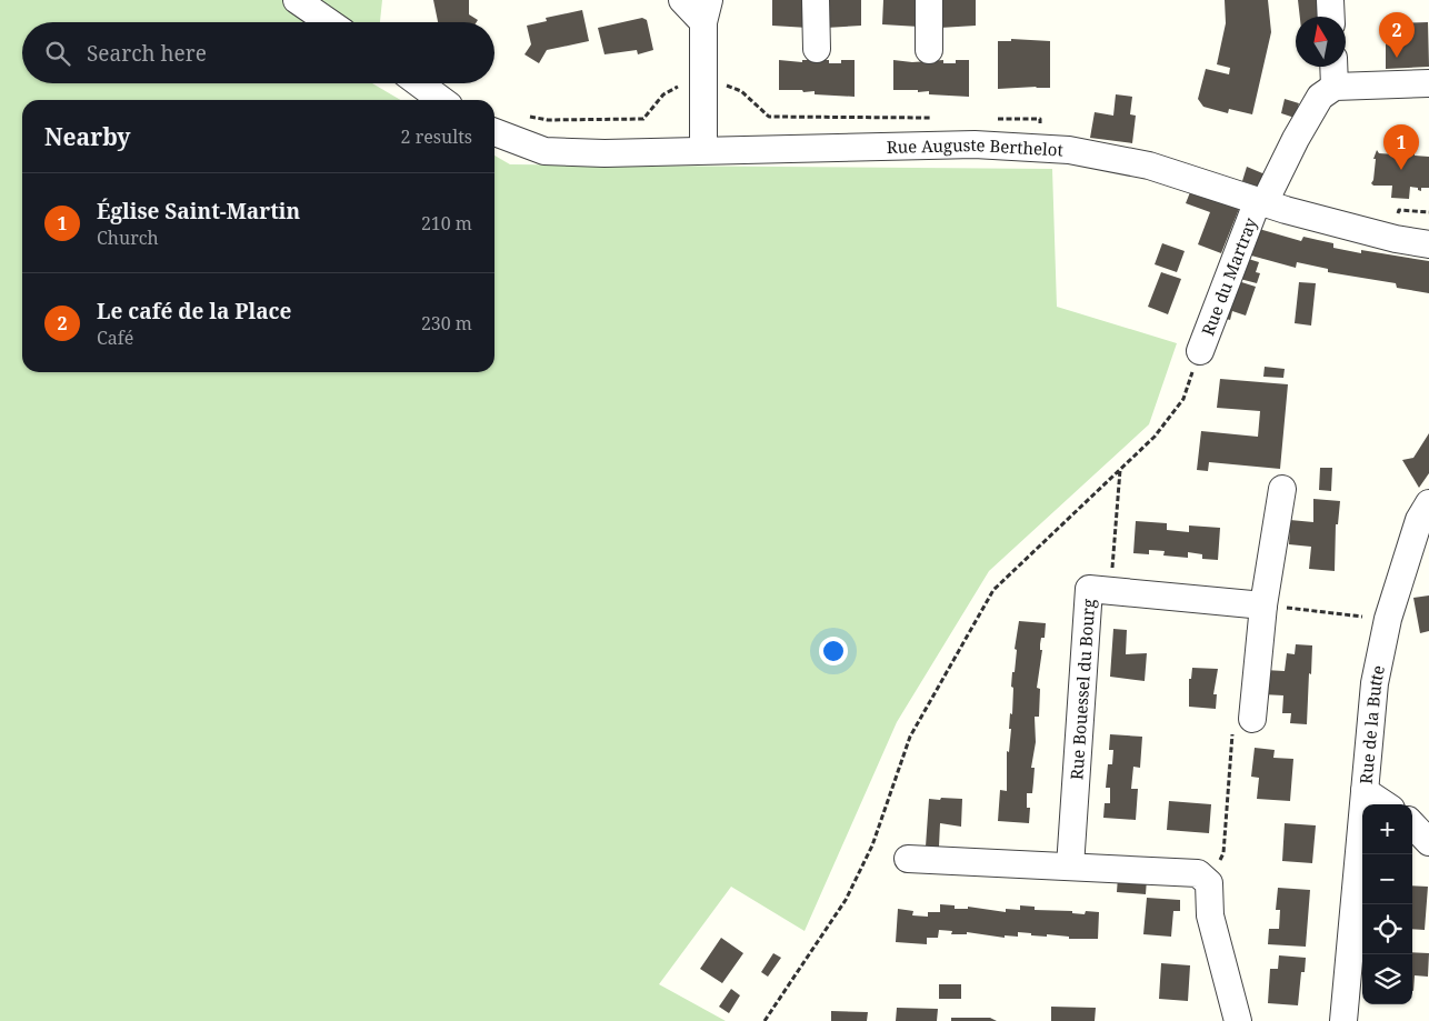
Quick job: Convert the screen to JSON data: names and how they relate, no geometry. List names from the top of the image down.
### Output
{
  "streets": {
    "street": [
      "Rue Auguste Berthelot",
      "Rue du Martray",
      "Rue Bouessel du Bourg",
      "Rue de la Butte"
    ]
  },
  "crossings": [
    ["Rue Auguste Berthelot", "Rue du Martray"]
  ],
  "north": "top",
  "page": {
    "pins": ["2", "1"],
    "search": "Search here",
    "heading": ["Nearby", "2 results"],
    "list": [
      {
        "mark": "1",
        "name": "Église Saint-Martin",
        "note": "Church",
        "value": "210 m"
      },
      {
        "mark": "2",
        "name": "Le café de la Place",
        "note": "Café",
        "value": "230 m"
      }
    ],
    "map_buttons": ["+", "−"]
  }
}
